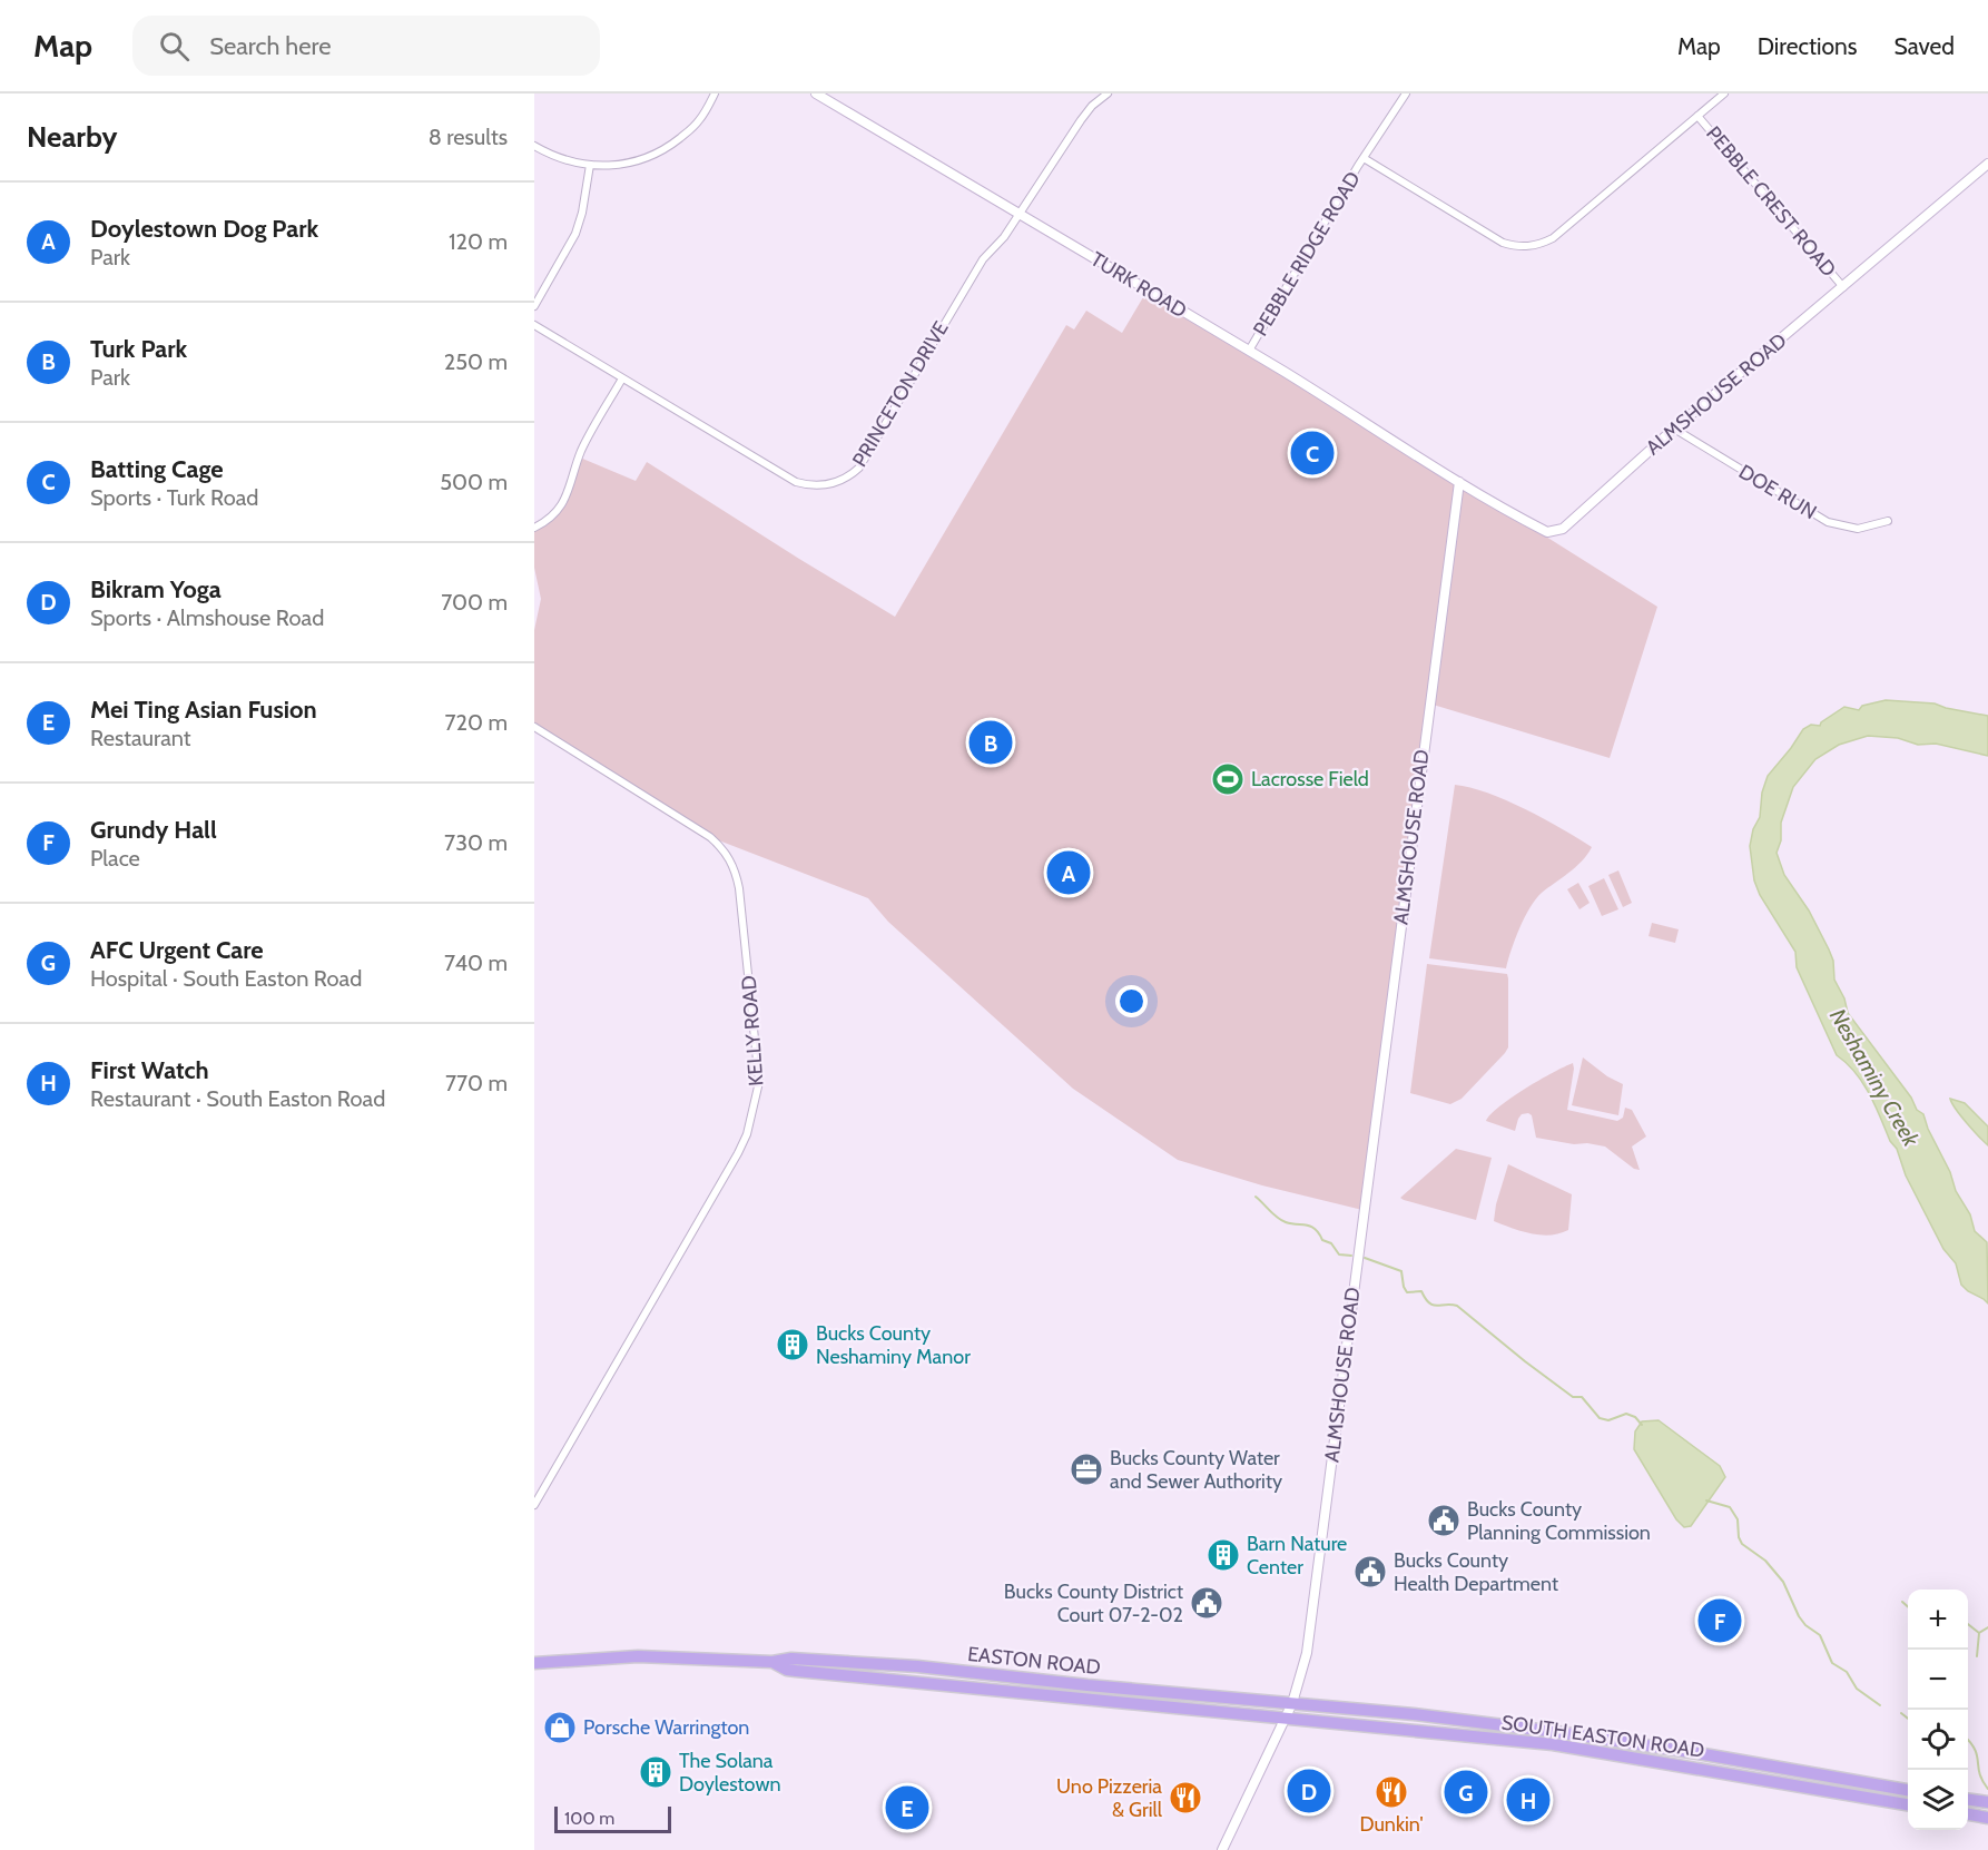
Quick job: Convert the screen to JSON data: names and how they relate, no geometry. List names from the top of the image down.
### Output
{
  "streets": {
    "highway": ["EASTON ROAD", "SOUTH EASTON ROAD"],
    "street": [
      "PEBBLE CREST ROAD",
      "PEBBLE RIDGE ROAD",
      "TURK ROAD",
      "PRINCETON DRIVE",
      "ALMSHOUSE ROAD",
      "DOE RUN",
      "KELLY ROAD"
    ]
  },
  "crossings": [
    ["PEBBLE CREST ROAD", "PEBBLE RIDGE ROAD"],
    ["PEBBLE CREST ROAD", "ALMSHOUSE ROAD"],
    ["PEBBLE RIDGE ROAD", "TURK ROAD"],
    ["TURK ROAD", "PRINCETON DRIVE"],
    ["TURK ROAD", "ALMSHOUSE ROAD"],
    ["ALMSHOUSE ROAD", "DOE RUN"],
    ["ALMSHOUSE ROAD", "EASTON ROAD"],
    ["ALMSHOUSE ROAD", "SOUTH EASTON ROAD"],
    ["EASTON ROAD", "SOUTH EASTON ROAD"]
  ],
  "water": ["Neshaminy Creek"],
  "places": {
    "sports": ["Lacrosse Field"],
    "building": ["Bucks County Neshaminy Manor", "Barn Nature Center", "The Solana Doylestown"],
    "office": ["Bucks County Water and Sewer Authority"],
    "public building": ["Bucks County Planning Commission", "Bucks County Health Department", "Bucks County District Court 07-2-02"],
    "shop": ["Porsche Warrington"],
    "restaurant": ["Dunkin'", "Uno Pizzeria & Grill"]
  },
  "scale_bar": "100 m",
  "page": {
    "header": "Map",
    "search": "Search here",
    "nav": ["Map", "Directions", "Saved"],
    "heading": ["Nearby", "8 results"],
    "list": [
      {
        "mark": "A",
        "name": "Doylestown Dog Park",
        "note": "Park",
        "value": "120 m"
      },
      {
        "mark": "B",
        "name": "Turk Park",
        "note": "Park",
        "value": "250 m"
      },
      {
        "mark": "C",
        "name": "Batting Cage",
        "note": "Sports · Turk Road",
        "value": "500 m"
      },
      {
        "mark": "D",
        "name": "Bikram Yoga",
        "note": "Sports · Almshouse Road",
        "value": "700 m"
      },
      {
        "mark": "E",
        "name": "Mei Ting Asian Fusion",
        "note": "Restaurant",
        "value": "720 m"
      },
      {
        "mark": "F",
        "name": "Grundy Hall",
        "note": "Place",
        "value": "730 m"
      },
      {
        "mark": "G",
        "name": "AFC Urgent Care",
        "note": "Hospital · South Easton Road",
        "value": "740 m"
      },
      {
        "mark": "H",
        "name": "First Watch",
        "note": "Restaurant · South Easton Road",
        "value": "770 m"
      }
    ],
    "pins": [
      "C",
      "B",
      "A",
      "F",
      "D",
      "G",
      "H",
      "E"
    ],
    "map_buttons": ["+", "−"],
    "scale": "100 m"
  }
}
